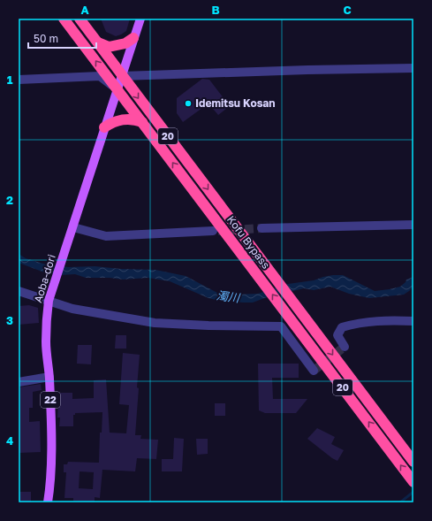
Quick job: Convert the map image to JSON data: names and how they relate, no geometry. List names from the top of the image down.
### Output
{
  "streets": {
    "highway": ["20", "Kofu Bypass"],
    "main road": ["Aoba-dori", "22"]
  },
  "crossings": [
    ["Kofu Bypass", "Aoba-dori"],
    ["Kofu Bypass", "22"],
    ["Aoba-dori", "22"]
  ],
  "water": ["濁川"],
  "places": ["Idemitsu Kosan"],
  "scale_bar": "50 m",
  "grid": {
    "columns": ["A", "B", "C"],
    "rows": [
      "1",
      "2",
      "3",
      "4"
    ]
  }
}
